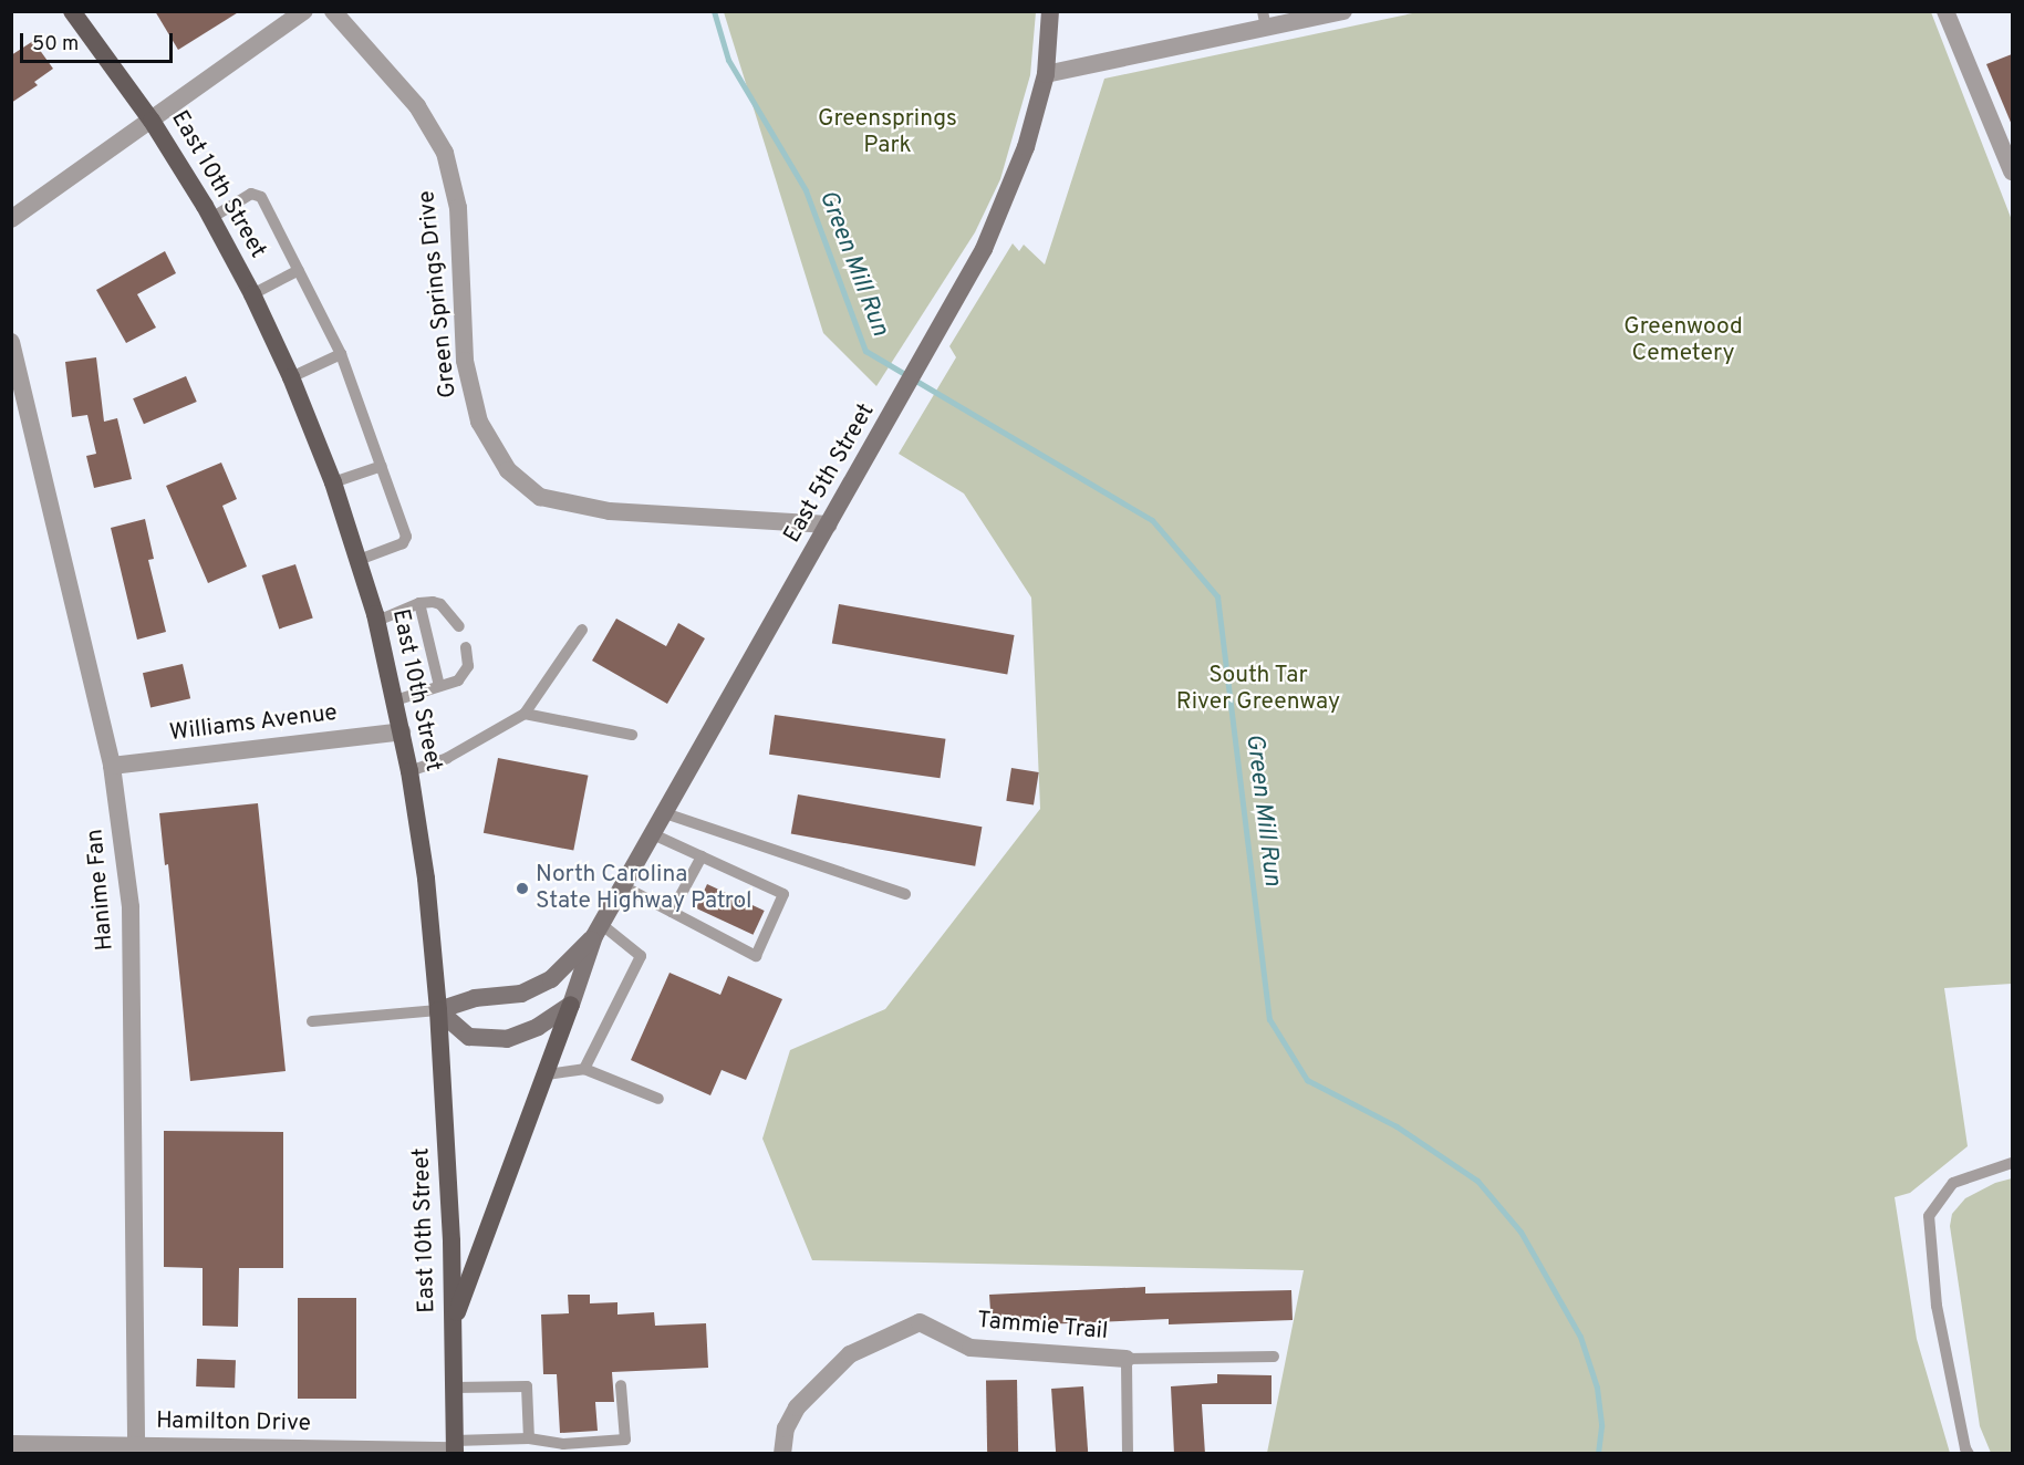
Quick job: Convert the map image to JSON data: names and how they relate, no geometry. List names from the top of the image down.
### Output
{
  "streets": {
    "main road": ["East 10th Street", "East 5th Street"],
    "street": [
      "Green Springs Drive",
      "Williams Avenue",
      "Hanime Fan",
      "Tammie Trail",
      "Hamilton Drive"
    ]
  },
  "crossings": [
    ["East 10th Street", "East 5th Street"],
    ["East 10th Street", "Williams Avenue"],
    ["East 10th Street", "Hamilton Drive"],
    ["Green Springs Drive", "East 5th Street"],
    ["Williams Avenue", "Hanime Fan"],
    ["Hanime Fan", "Hamilton Drive"]
  ],
  "water": ["Green Mill Run"],
  "parks": ["Greensprings Park", "Greenwood Cemetery", "South Tar River Greenway"],
  "places": ["North Carolina State Highway Patrol"],
  "scale_bar": "50 m"
}
